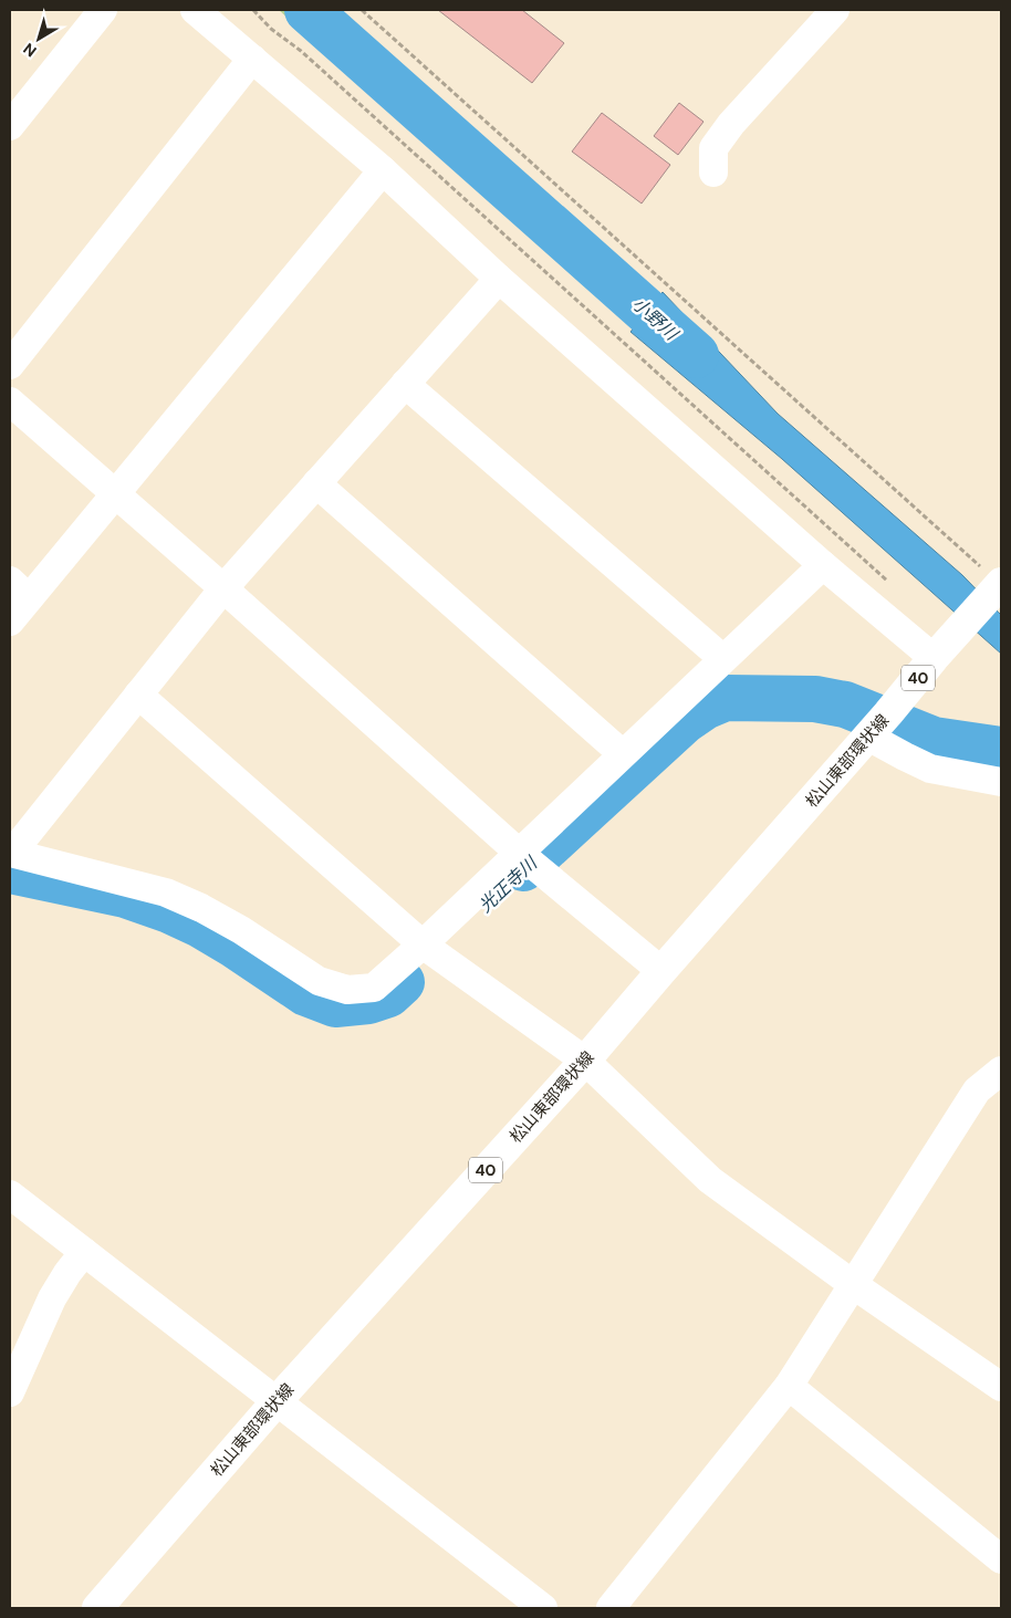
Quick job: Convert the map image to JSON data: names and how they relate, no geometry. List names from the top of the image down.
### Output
{
  "streets": {
    "main road": ["40", "松山東部環状線"]
  },
  "water": ["小野川", "光正寺川"],
  "north": "bottom left"
}
